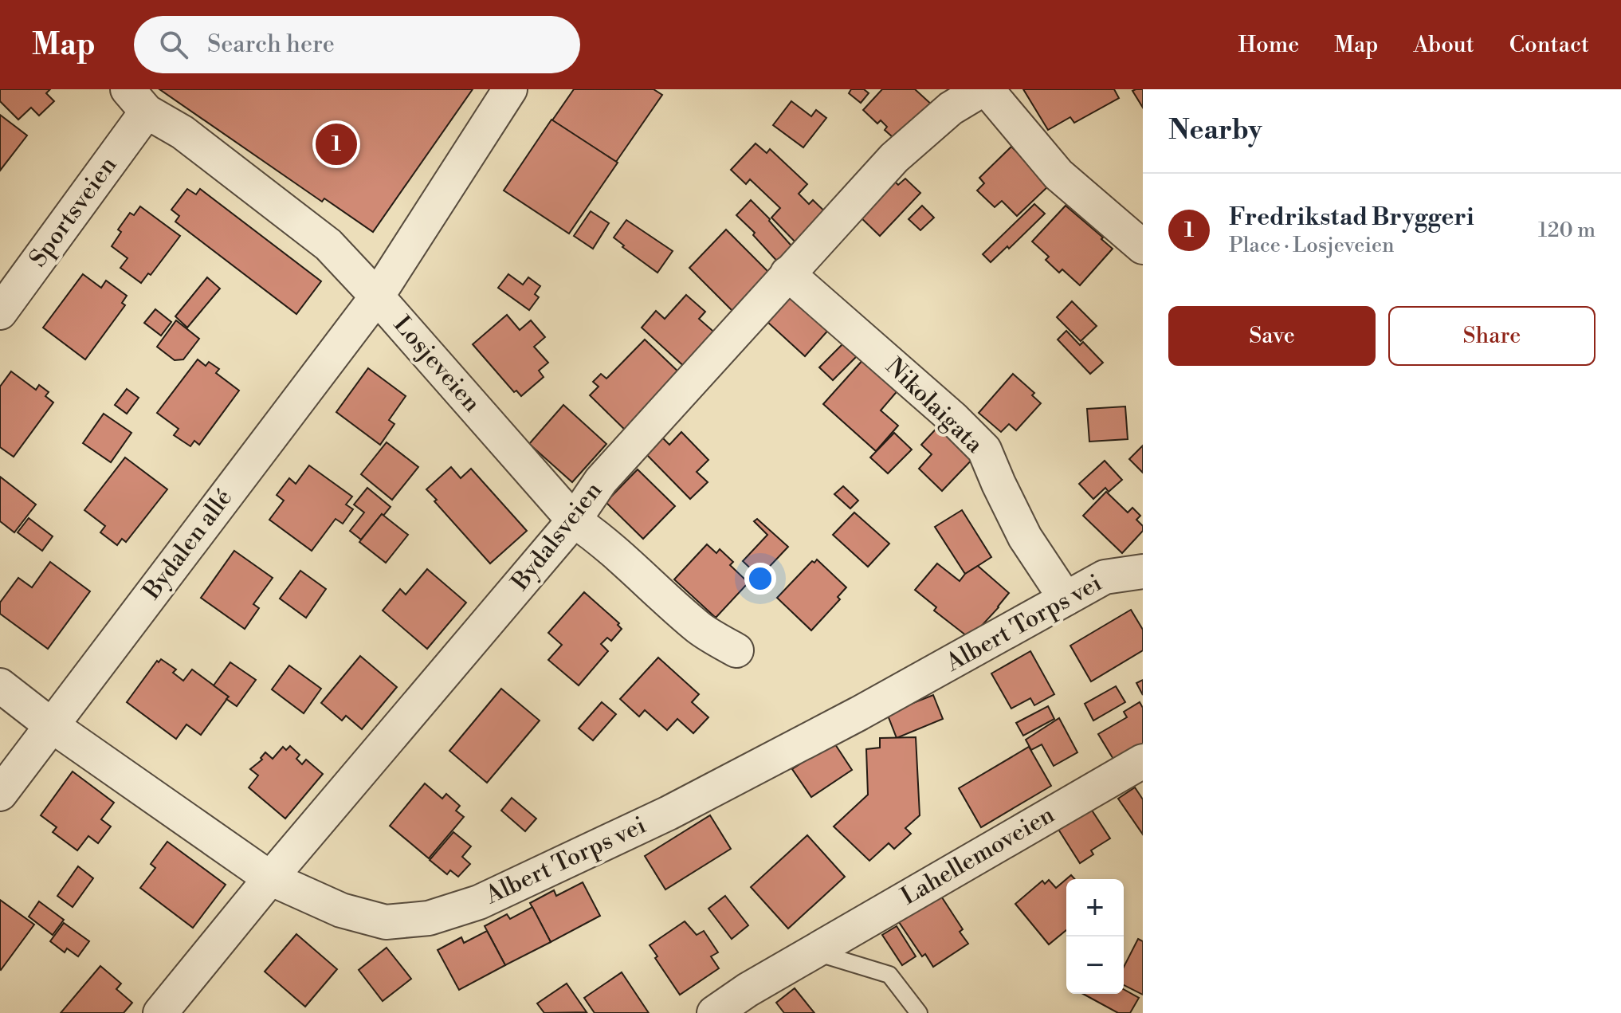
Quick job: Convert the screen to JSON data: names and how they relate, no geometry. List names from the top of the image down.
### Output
{
  "streets": {
    "street": [
      "Sportsveien",
      "Losjeveien",
      "Nikolaigata",
      "Bydalsveien",
      "Bydalen allé",
      "Albert Torps vei",
      "Lahellemoveien"
    ]
  },
  "crossings": [
    ["Sportsveien", "Losjeveien"],
    ["Losjeveien", "Bydalsveien"],
    ["Losjeveien", "Bydalen allé"],
    ["Nikolaigata", "Bydalsveien"],
    ["Nikolaigata", "Albert Torps vei"],
    ["Bydalsveien", "Albert Torps vei"],
    ["Bydalen allé", "Albert Torps vei"]
  ],
  "page": {
    "header": "Map",
    "search": "Search here",
    "nav": [
      "Home",
      "Map",
      "About",
      "Contact"
    ],
    "heading": "Nearby",
    "pins": "1",
    "list": [
      {
        "mark": "1",
        "name": "Fredrikstad Bryggeri",
        "note": "Place · Losjeveien",
        "value": "120 m"
      }
    ],
    "buttons": ["Save", "Share"],
    "map_buttons": ["+", "−"]
  }
}
